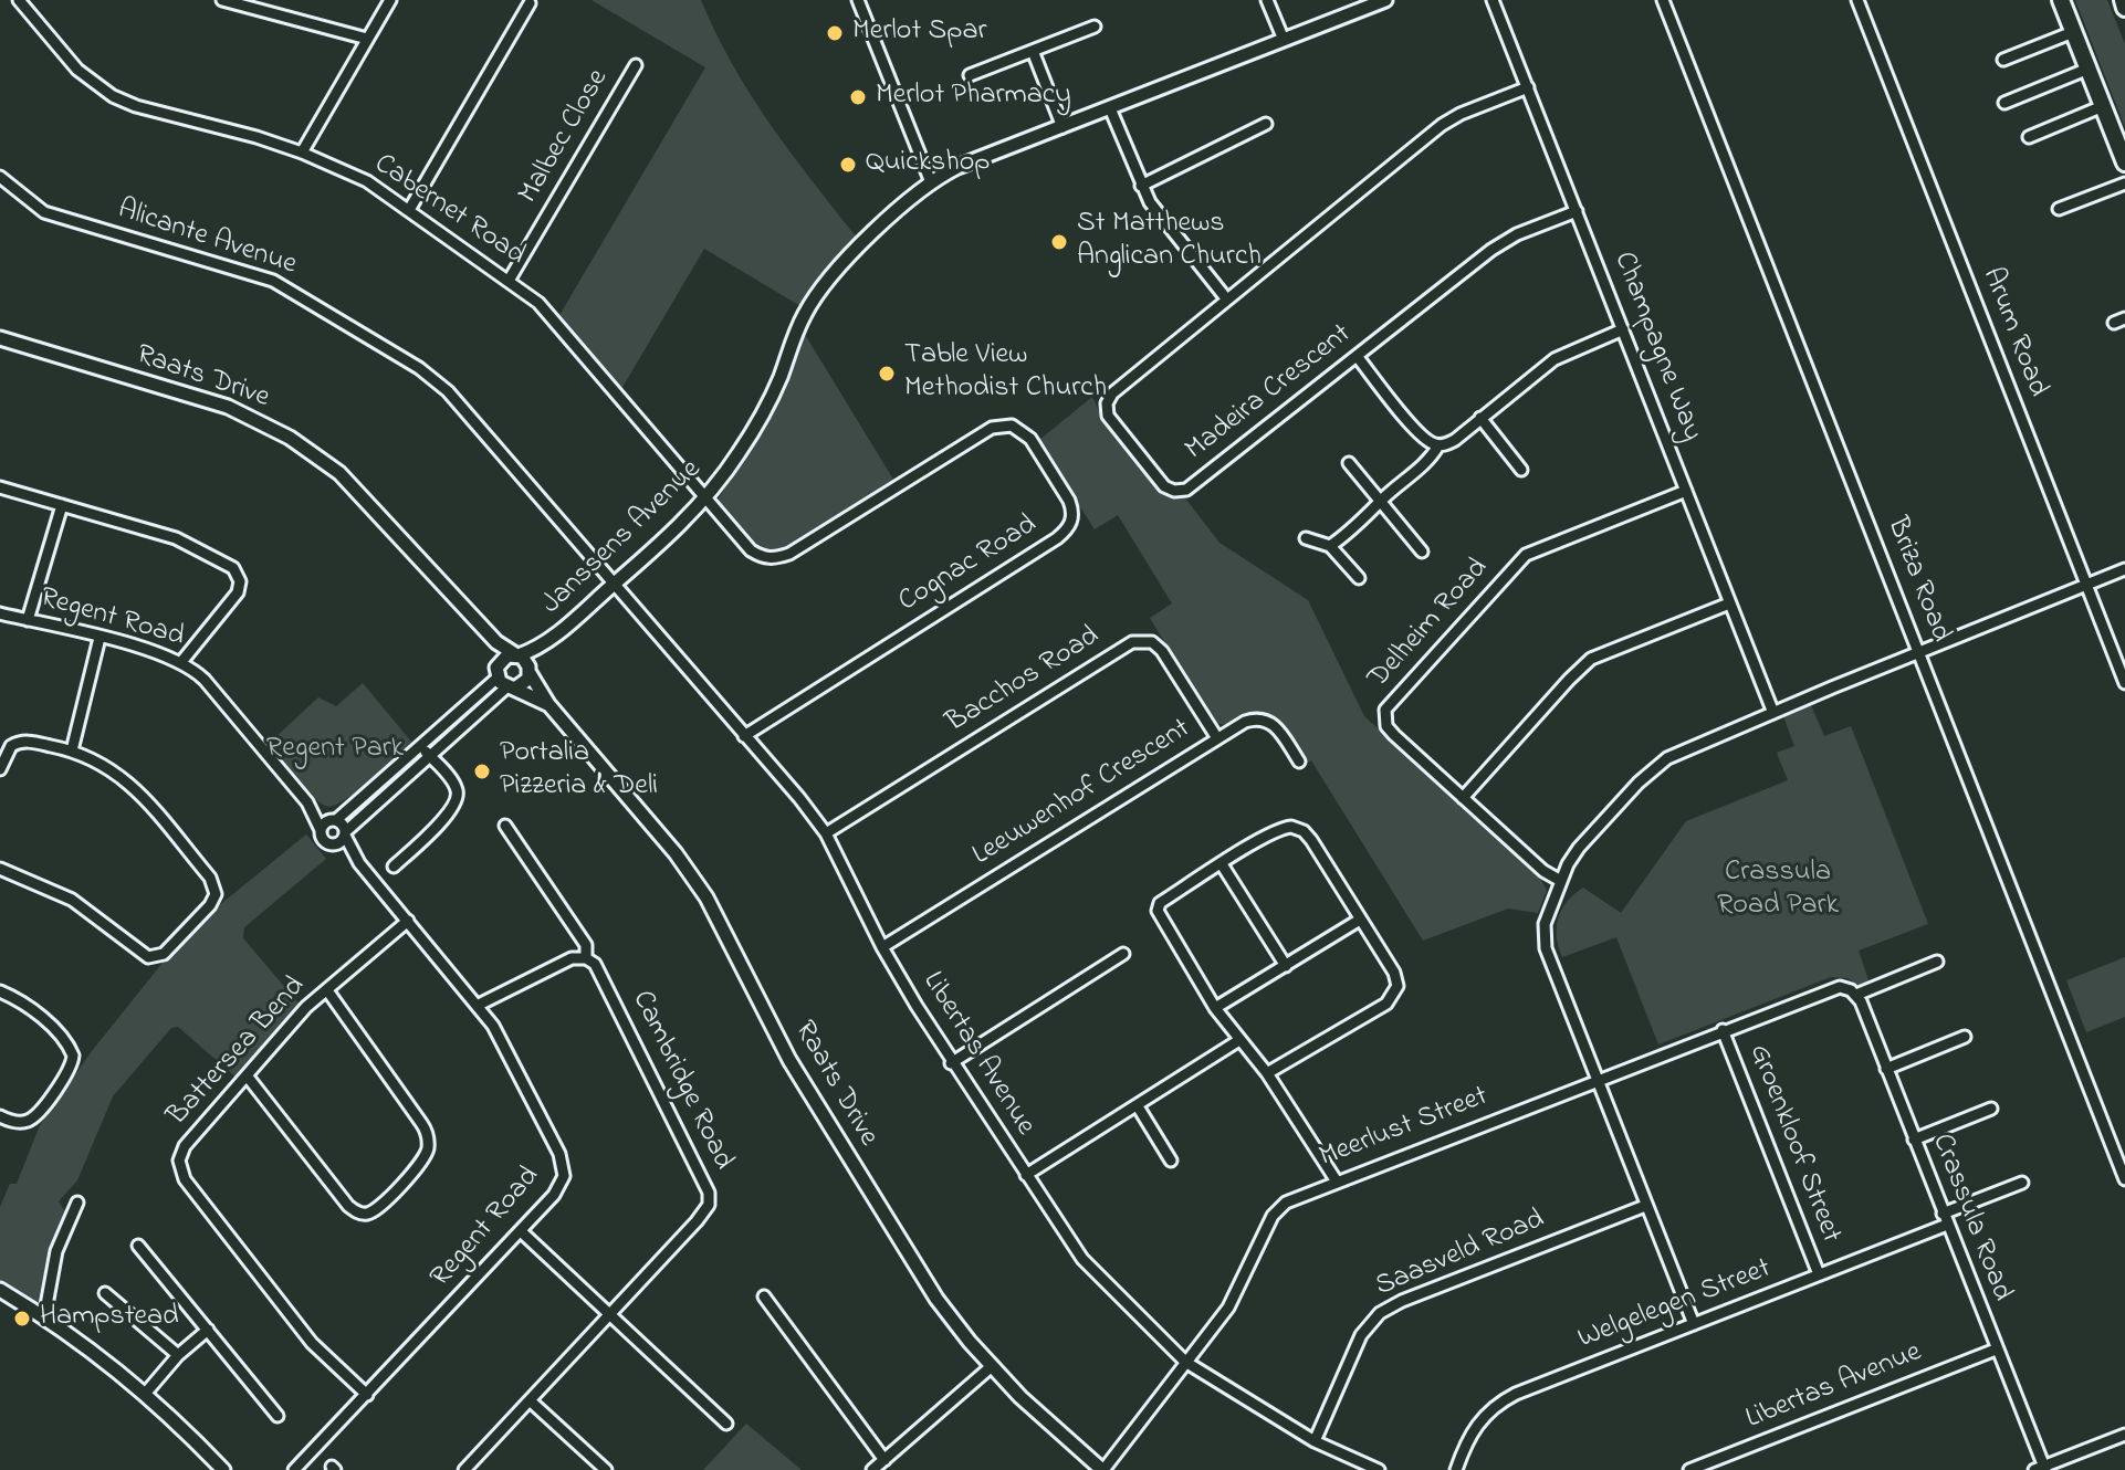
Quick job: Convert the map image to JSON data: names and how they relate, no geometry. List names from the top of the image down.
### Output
{
  "streets": {
    "street": [
      "Malbec Close",
      "Cabernet Road",
      "Alicante Avenue",
      "Arum Road",
      "Champagne Way",
      "Raats Drive",
      "Madeira Crescent",
      "Janssens Avenue",
      "Cognac Road",
      "Briza Road",
      "Regent Road",
      "Delheim Road",
      "Bacchos Road",
      "Leeuwenhof Crescent",
      "Battersea Bend",
      "Libertas Avenue",
      "Cambridge Road",
      "Meerlust Street",
      "Groenkloof Street",
      "Crassula Road",
      "Saasveld Road",
      "Welgelegen Street"
    ]
  },
  "crossings": [
    ["Malbec Close", "Cabernet Road"],
    ["Cabernet Road", "Janssens Avenue"],
    ["Cabernet Road", "Cognac Road"],
    ["Alicante Avenue", "Janssens Avenue"],
    ["Alicante Avenue", "Libertas Avenue"],
    ["Champagne Way", "Madeira Crescent"],
    ["Champagne Way", "Delheim Road"],
    ["Raats Drive", "Janssens Avenue"],
    ["Raats Drive", "Meerlust Street"],
    ["Janssens Avenue", "Cognac Road"],
    ["Janssens Avenue", "Libertas Avenue"],
    ["Cognac Road", "Libertas Avenue"],
    ["Regent Road", "Battersea Bend"],
    ["Bacchos Road", "Leeuwenhof Crescent"],
    ["Bacchos Road", "Libertas Avenue"],
    ["Leeuwenhof Crescent", "Libertas Avenue"],
    ["Libertas Avenue", "Meerlust Street"],
    ["Libertas Avenue", "Crassula Road"],
    ["Libertas Avenue", "Saasveld Road"],
    ["Meerlust Street", "Groenkloof Street"],
    ["Meerlust Street", "Crassula Road"],
    ["Groenkloof Street", "Welgelegen Street"],
    ["Crassula Road", "Welgelegen Street"]
  ],
  "parks": ["Regent Park", "Crassula Road Park"],
  "places": [
    "Merlot Spar",
    "Merlot Pharmacy",
    "Quickshop",
    "St Matthews Anglican Church",
    "Table View Methodist Church",
    "Portalia Pizzeria & Deli",
    "Hampstead"
  ]
}
